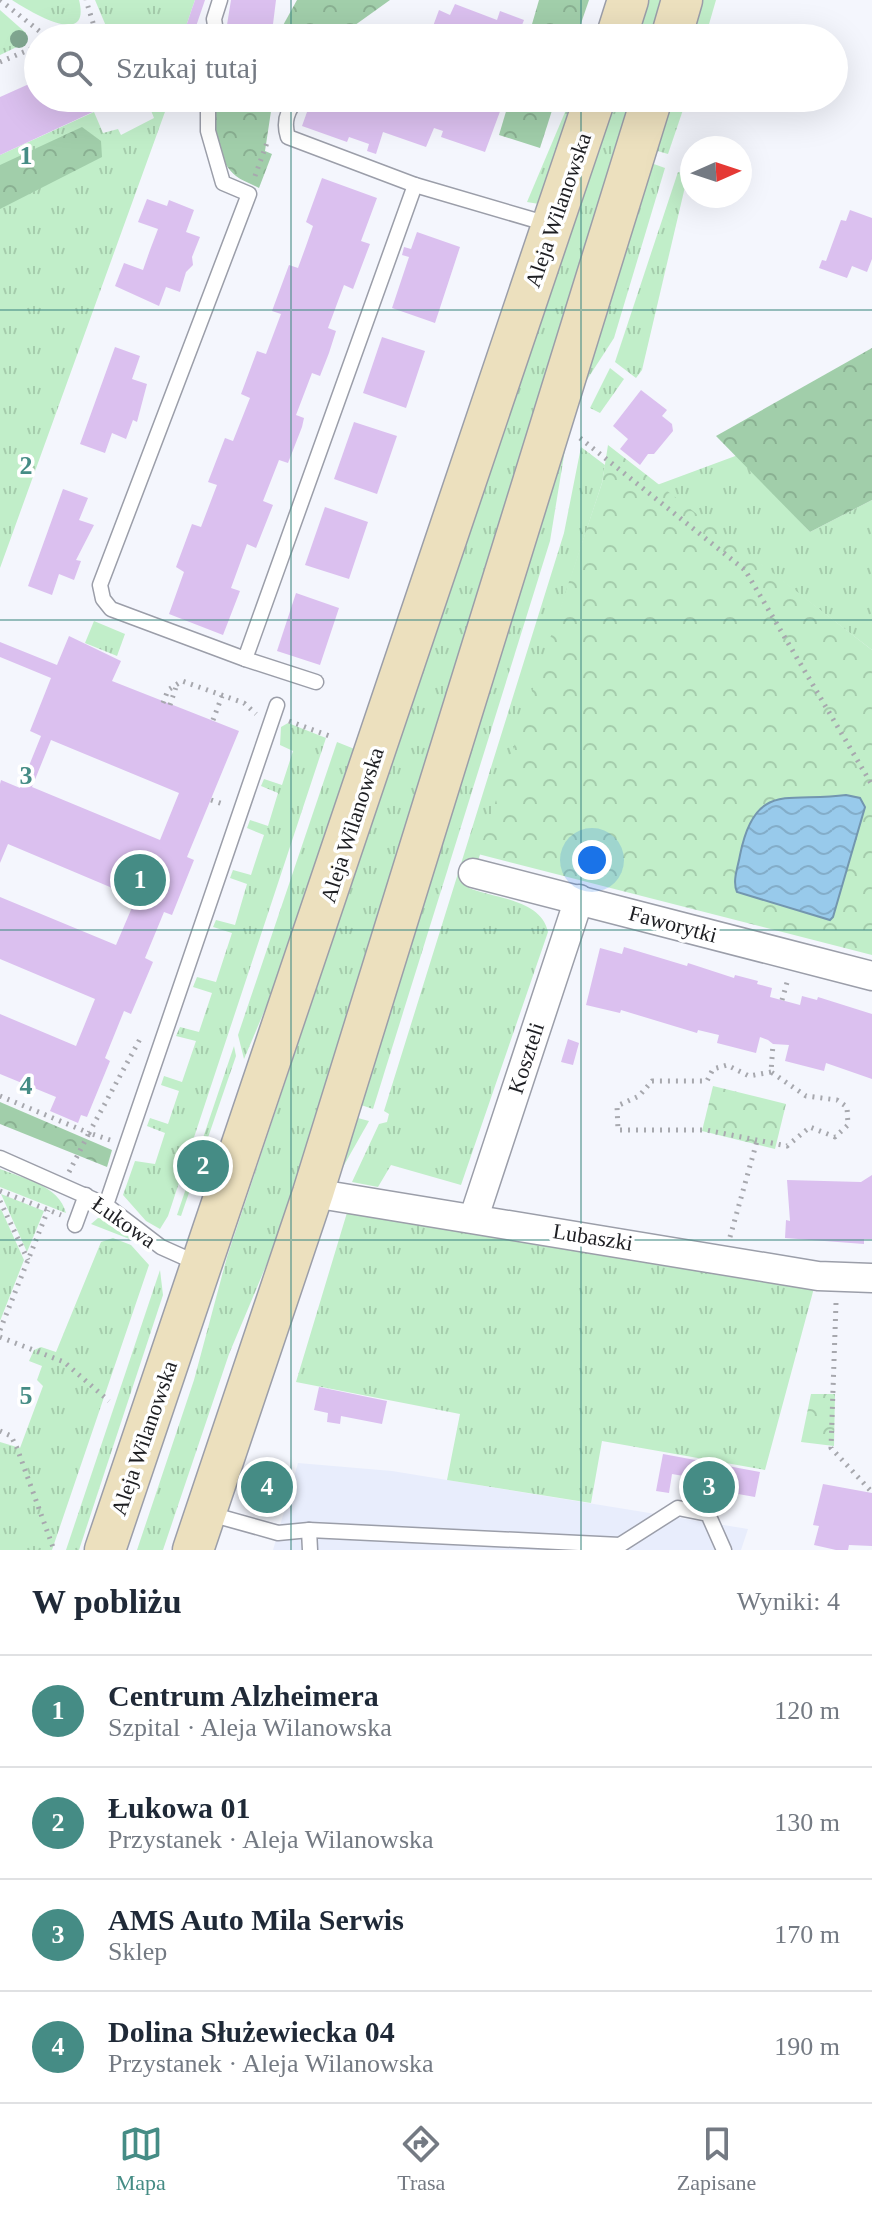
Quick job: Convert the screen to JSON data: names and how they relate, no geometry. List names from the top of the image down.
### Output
{
  "streets": {
    "main road": ["Aleja Wilanowska"],
    "street": ["Faworytki", "Koszteli", "Lubaszki"],
    "lane": ["Łukowa"]
  },
  "crossings": [
    ["Aleja Wilanowska", "Łukowa"],
    ["Faworytki", "Koszteli"],
    ["Koszteli", "Lubaszki"]
  ],
  "north": "right",
  "page": {
    "search": "Szukaj tutaj",
    "pins": [
      "1",
      "2",
      "3",
      "4"
    ],
    "heading": ["W pobliżu", "Wyniki: 4"],
    "list": [
      {
        "mark": "1",
        "name": "Centrum Alzheimera",
        "note": "Szpital · Aleja Wilanowska",
        "value": "120 m"
      },
      {
        "mark": "2",
        "name": "Łukowa 01",
        "note": "Przystanek · Aleja Wilanowska",
        "value": "130 m"
      },
      {
        "mark": "3",
        "name": "AMS Auto Mila Serwis",
        "note": "Sklep",
        "value": "170 m"
      },
      {
        "mark": "4",
        "name": "Dolina Służewiecka 04",
        "note": "Przystanek · Aleja Wilanowska",
        "value": "190 m"
      }
    ],
    "nav": ["Mapa", "Trasa", "Zapisane"]
  },
  "grid": {
    "rows": [
      "1",
      "2",
      "3",
      "4",
      "5"
    ]
  }
}
